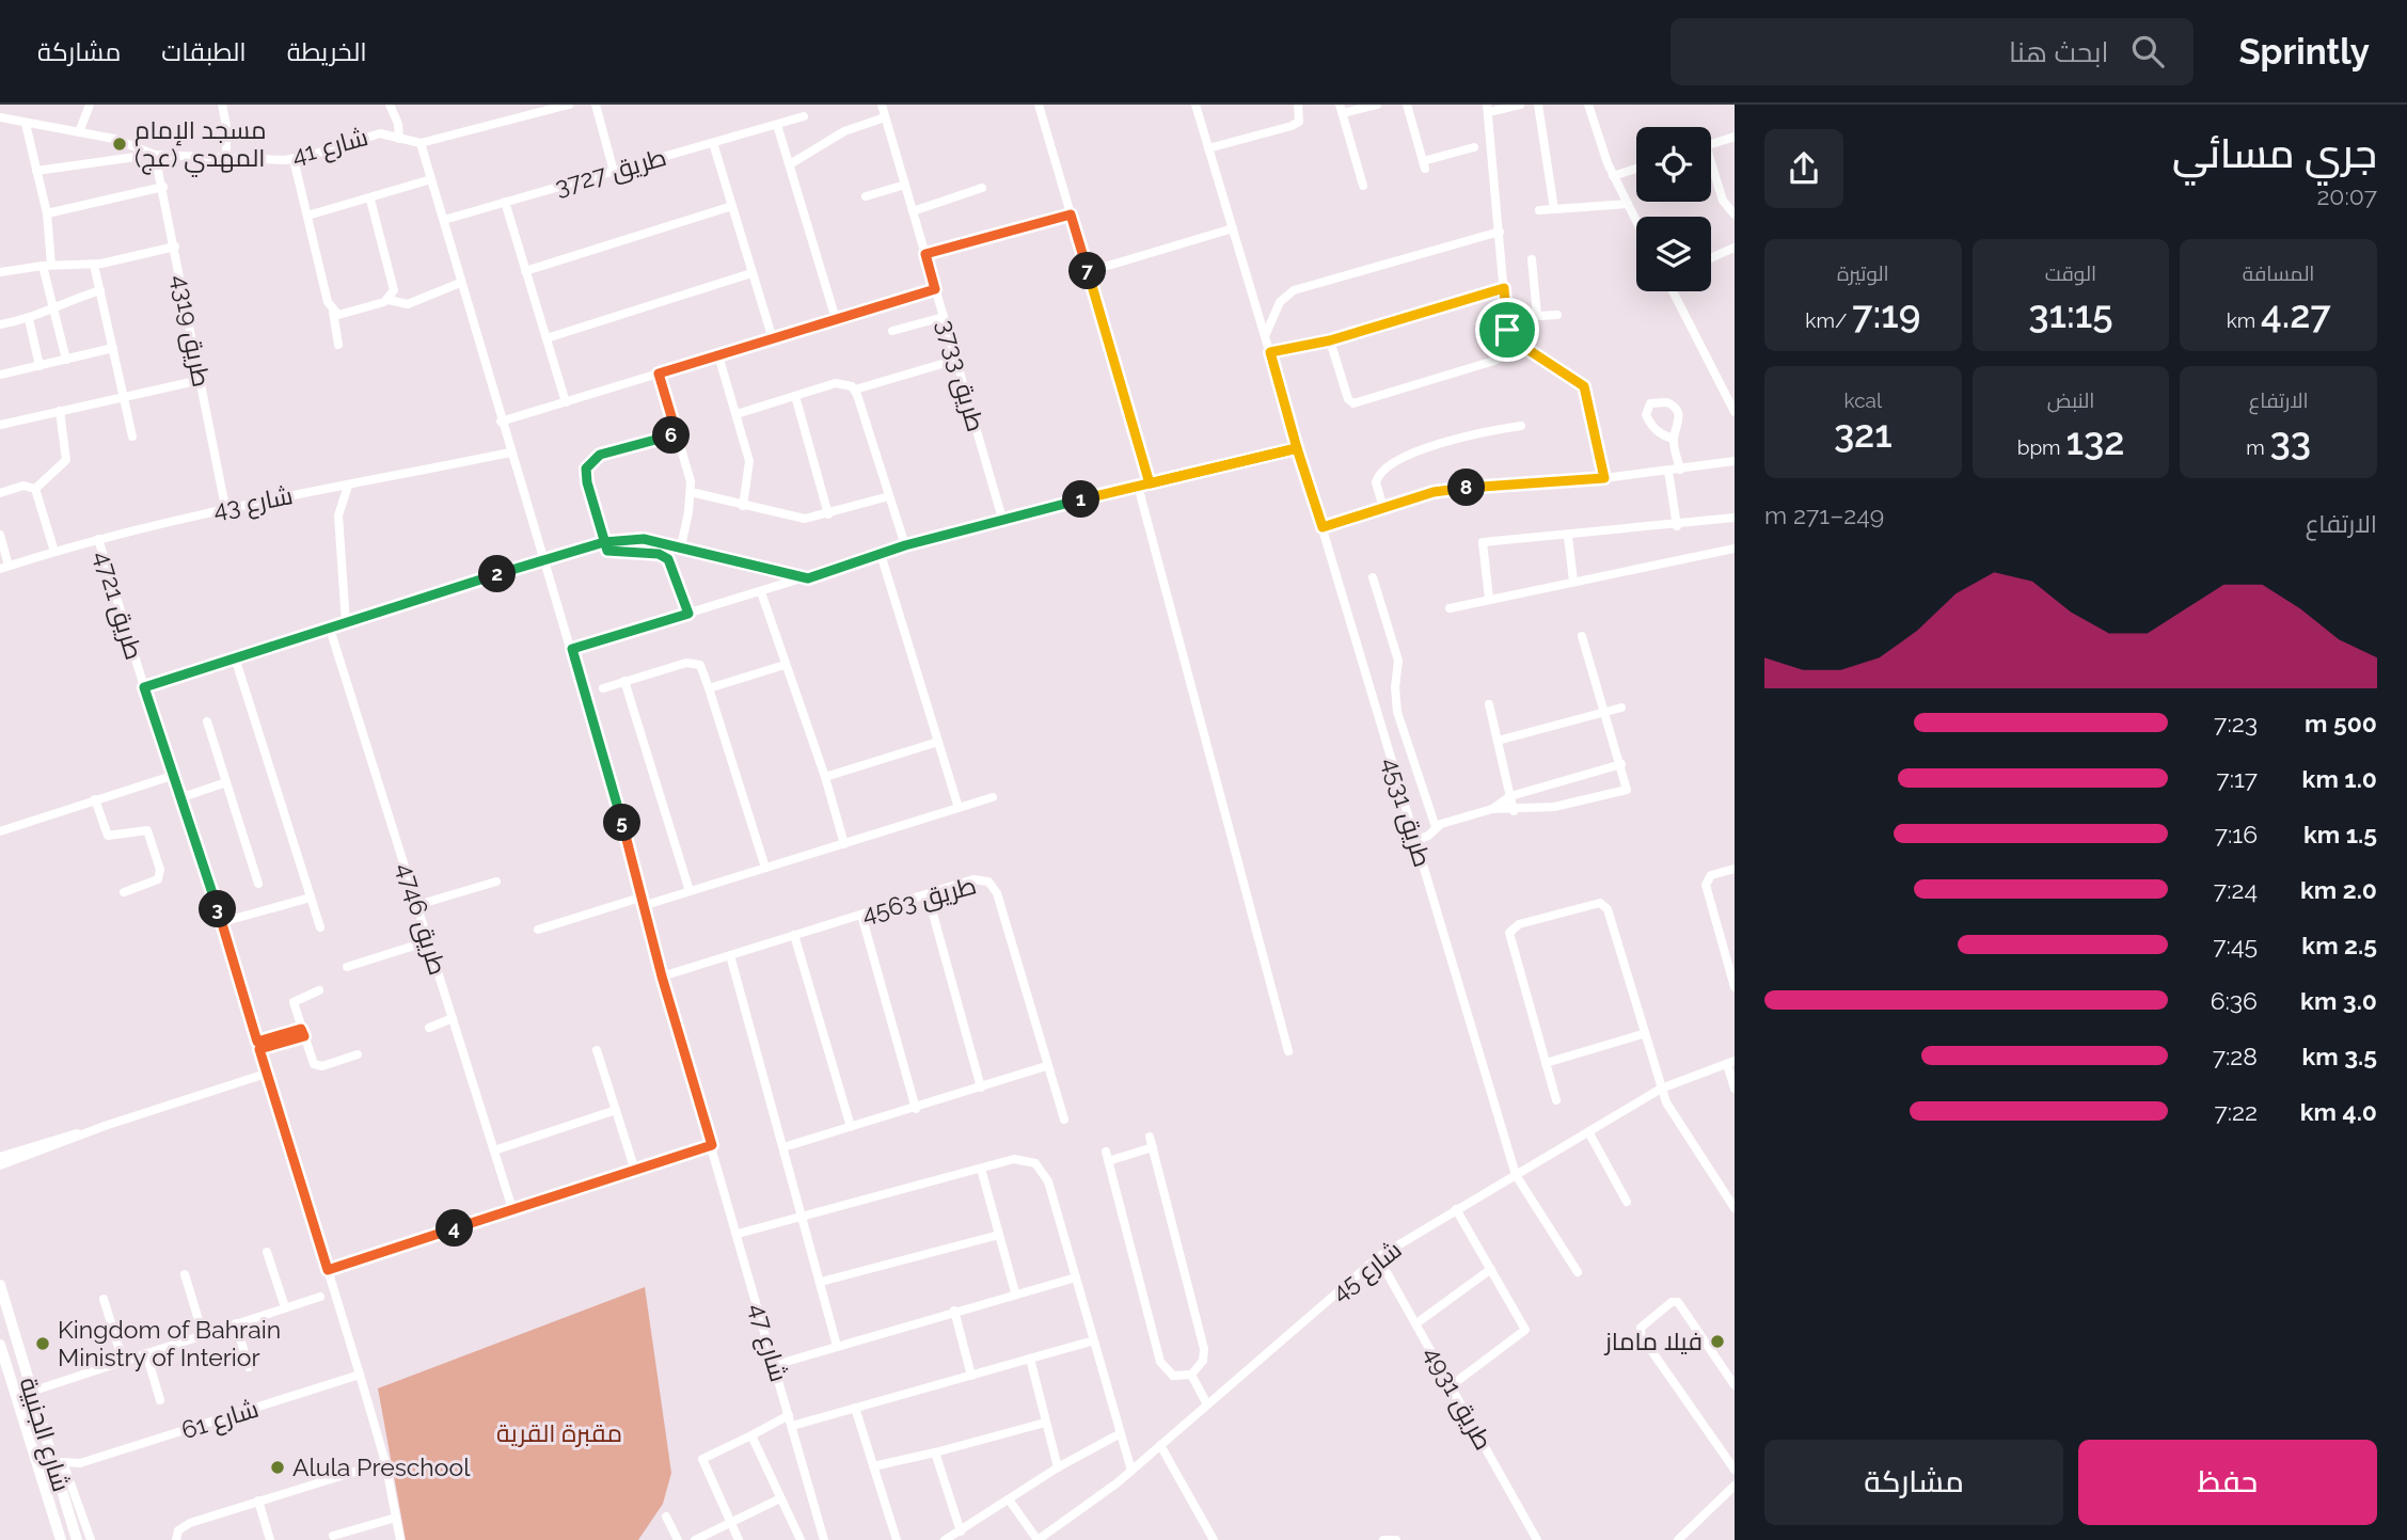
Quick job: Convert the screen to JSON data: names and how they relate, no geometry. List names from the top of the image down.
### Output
{
  "streets": {
    "main road": ["شارع الجنبية"],
    "street": [
      "شارع 41",
      "طريق 3727",
      "طريق 4319",
      "طريق 3733",
      "شارع 43",
      "طريق 4721",
      "طريق 4531",
      "طريق 4563",
      "طريق 4746",
      "شارع 45",
      "شارع 47",
      "طريق 4931",
      "شارع 61"
    ]
  },
  "crossings": [
    ["شارع 41", "طريق 4319"],
    ["طريق 4319", "شارع 43"],
    ["شارع 43", "طريق 4721"],
    ["طريق 4531", "شارع 45"],
    ["طريق 4563", "شارع 47"],
    ["شارع 45", "طريق 4931"],
    ["شارع 61", "شارع الجنبية"]
  ],
  "parks": ["مقبرة القرية"],
  "places": [
    "مسجد الإمام المهدي (عج)",
    "فيلا ماماز",
    "Kingdom of Bahrain Ministry of Interior",
    "Alula Preschool"
  ],
  "page": {
    "header": "Sprintly",
    "search": "ابحث هنا",
    "nav": ["الخريطة", "الطبقات", "مشاركة"],
    "heading": ["جري مسائي", "20:07"],
    "stats": [
      ["المسافة", "4.27 km"],
      ["الوقت", "31:15"],
      ["الوتيرة", "7:19 /km"],
      ["الارتفاع", "33 m"],
      ["النبض", "132 bpm"],
      ["kcal", "321"]
    ],
    "pins": [
      "7",
      "6",
      "8",
      "1",
      "2",
      "5",
      "3",
      "4"
    ],
    "chart": ["الارتفاع", "249–271 m"],
    "list": [
      {
        "name": "500 m",
        "note": "7:23"
      },
      {
        "name": "1.0 km",
        "note": "7:17"
      },
      {
        "name": "1.5 km",
        "note": "7:16"
      },
      {
        "name": "2.0 km",
        "note": "7:24"
      },
      {
        "name": "2.5 km",
        "note": "7:45"
      },
      {
        "name": "3.0 km",
        "note": "6:36"
      },
      {
        "name": "3.5 km",
        "note": "7:28"
      },
      {
        "name": "4.0 km",
        "note": "7:22"
      }
    ],
    "buttons": ["حفظ", "مشاركة"]
  }
}
